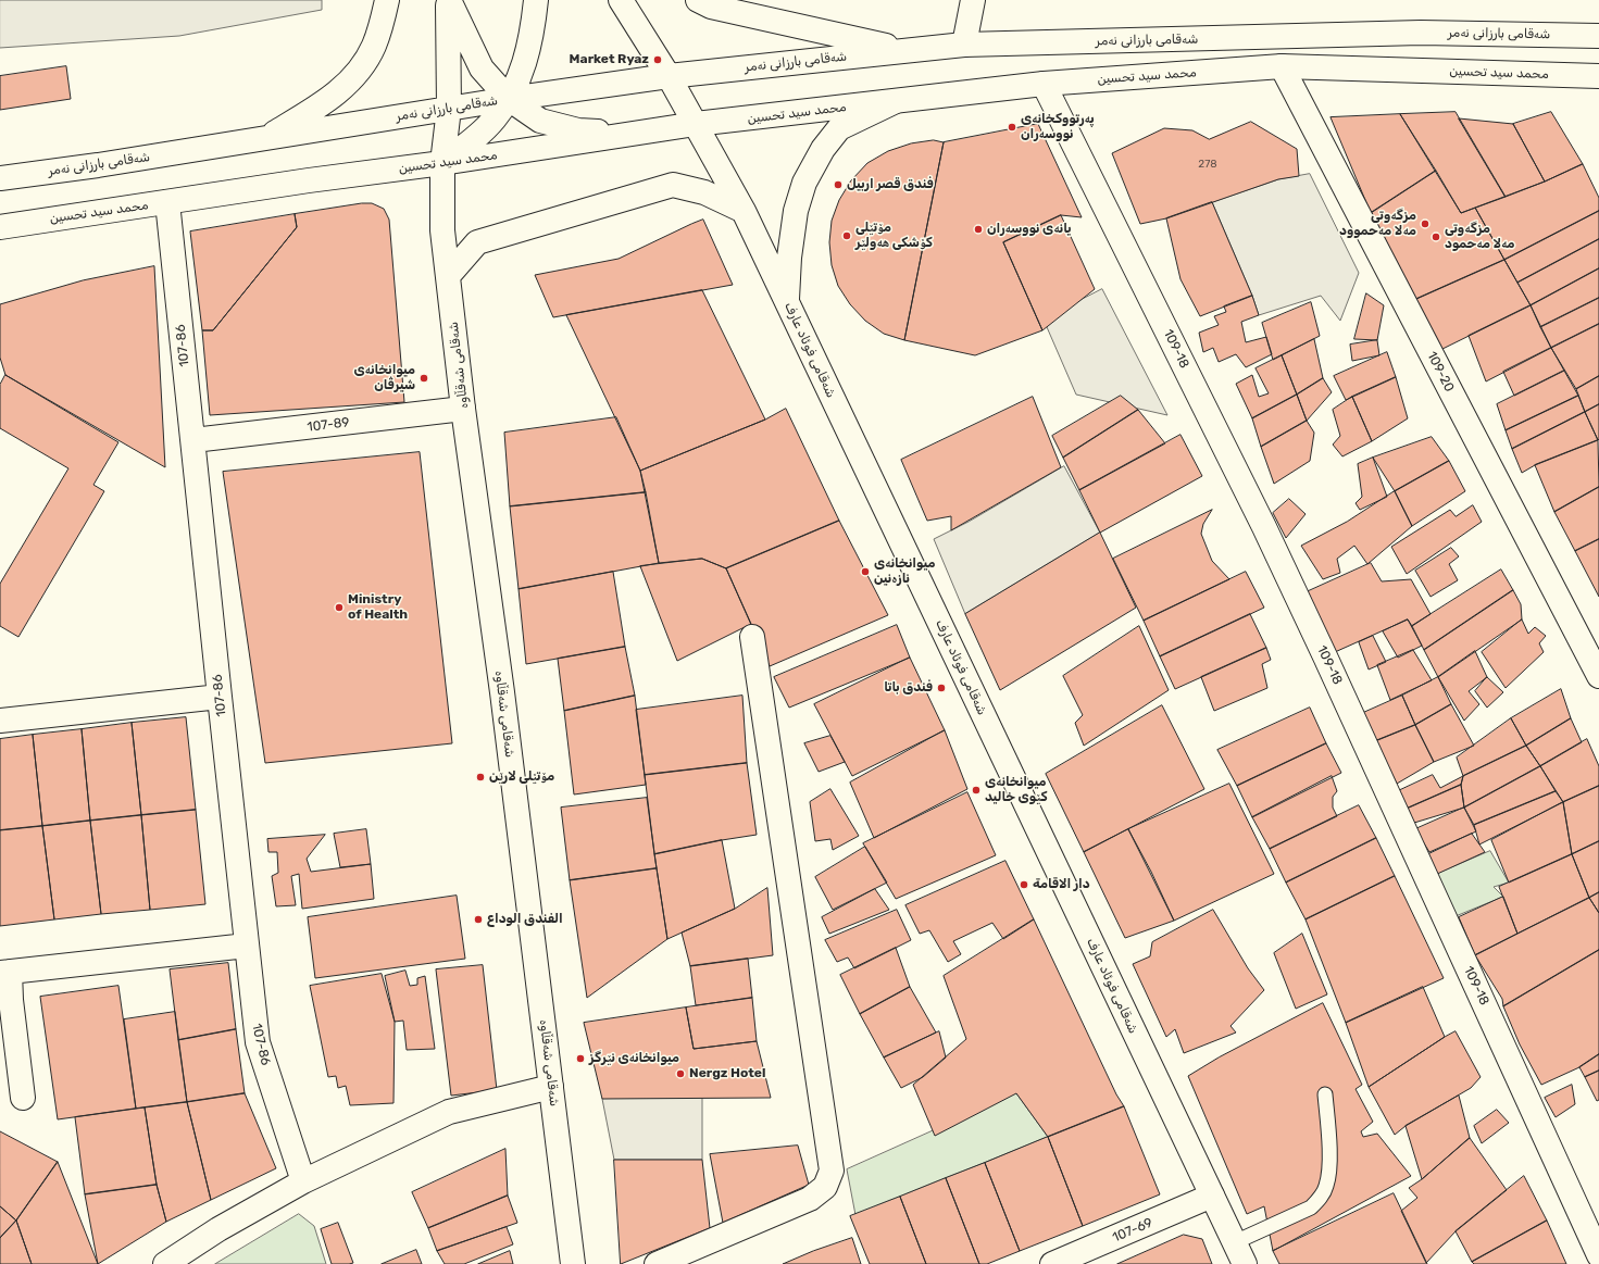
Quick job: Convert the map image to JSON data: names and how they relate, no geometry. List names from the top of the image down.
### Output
{
  "streets": {
    "main road": [
      "شەقامی بارزانی نەمر",
      "محمد سید تحسین",
      "107-86",
      "109-18",
      "شەقامی فوئاد عارف",
      "شەقامی شەقڵاوە",
      "109-20",
      "107-89",
      "107-69"
    ]
  },
  "crossings": [
    ["شەقامی بارزانی نەمر", "شەقامی فوئاد عارف"],
    ["شەقامی بارزانی نەمر", "شەقامی شەقڵاوە"],
    ["محمد سید تحسین", "107-86"],
    ["محمد سید تحسین", "109-18"],
    ["محمد سید تحسین", "شەقامی فوئاد عارف"],
    ["محمد سید تحسین", "شەقامی شەقڵاوە"],
    ["محمد سید تحسین", "109-20"],
    ["107-86", "107-89"],
    ["شەقامی فوئاد عارف", "107-69"],
    ["شەقامی شەقڵاوە", "107-89"]
  ],
  "places": [
    "Market Ryaz",
    "پەرتووکخانەی نووسەران",
    "فندق قصر اربيل",
    "مزگەوتی مەلا مەحموود",
    "یانەی نووسەران",
    "مۆتێلی کۆشکی ھەولێر",
    "مزگەوتی مەلا مەحمود",
    "میوانخانەی شیرڤان",
    "میوانخانەی نازەنین",
    "Ministry of Health",
    "فندق باتا",
    "مۆتێلی لارێن",
    "میوانخانەی کێوی خالید",
    "دار الاقامة",
    "الفندق الوداع",
    "میوانخانەی نێرگز",
    "Nergz Hotel"
  ],
  "house_numbers": ["278"]
}
